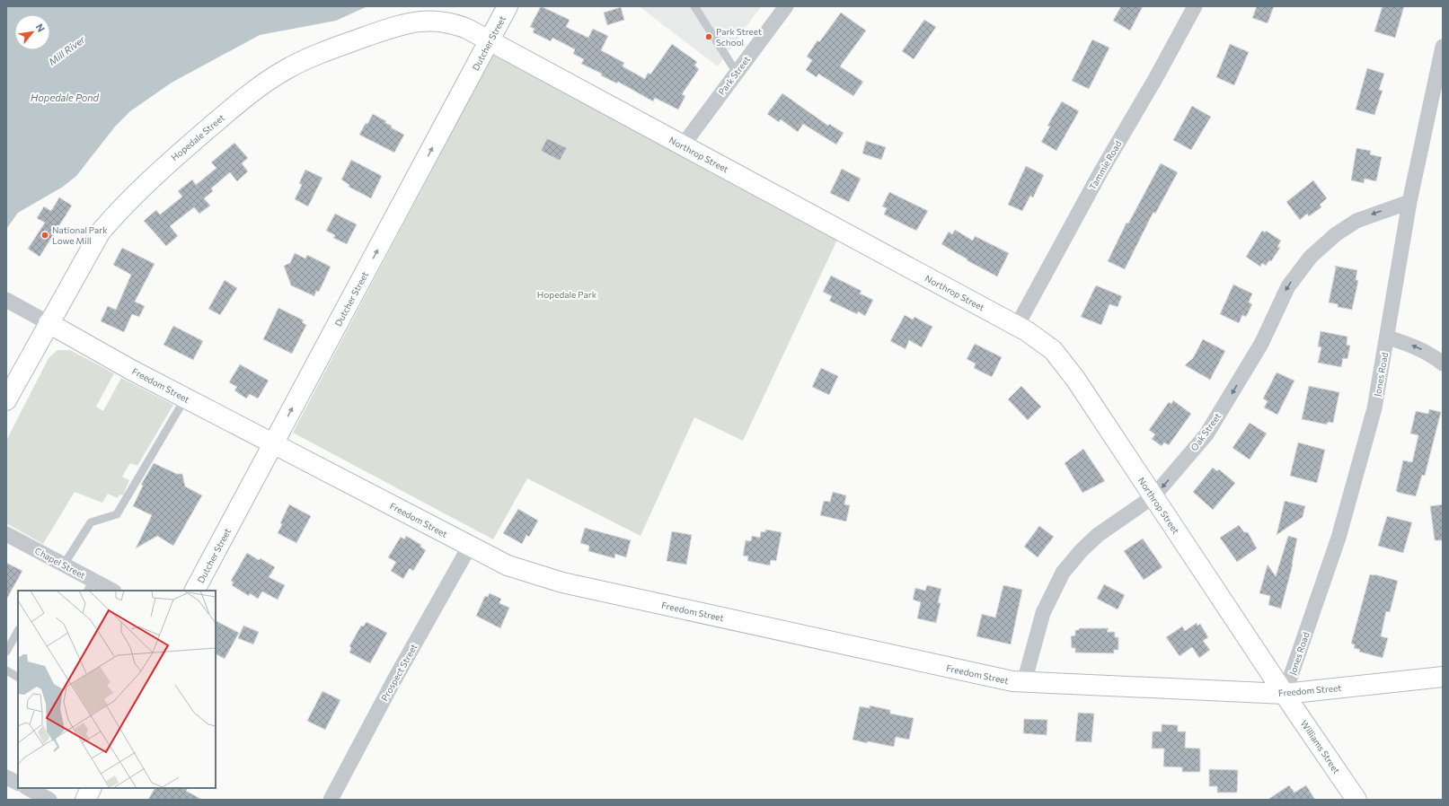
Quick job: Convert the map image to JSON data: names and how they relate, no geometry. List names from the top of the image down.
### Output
{
  "streets": {
    "street": [
      "Dutcher Street",
      "Park Street",
      "Hopedale Street",
      "Northrop Street",
      "Tammie Road",
      "Jones Road",
      "Freedom Street",
      "Oak Street",
      "Chapel Street",
      "Prospect Street",
      "Williams Street"
    ]
  },
  "crossings": [
    ["Dutcher Street", "Hopedale Street"],
    ["Dutcher Street", "Northrop Street"],
    ["Dutcher Street", "Freedom Street"],
    ["Park Street", "Northrop Street"],
    ["Hopedale Street", "Northrop Street"],
    ["Hopedale Street", "Freedom Street"],
    ["Northrop Street", "Tammie Road"],
    ["Northrop Street", "Jones Road"],
    ["Northrop Street", "Freedom Street"],
    ["Northrop Street", "Oak Street"],
    ["Northrop Street", "Williams Street"],
    ["Jones Road", "Freedom Street"],
    ["Jones Road", "Oak Street"],
    ["Jones Road", "Williams Street"],
    ["Freedom Street", "Oak Street"],
    ["Freedom Street", "Prospect Street"],
    ["Freedom Street", "Williams Street"]
  ],
  "one_way": ["Dutcher Street", "Oak Street"],
  "water": ["Mill River", "Hopedale Pond"],
  "parks": ["Hopedale Park"],
  "places": ["Park Street School", "National Park Lowe Mill"],
  "north": "top right"
}
